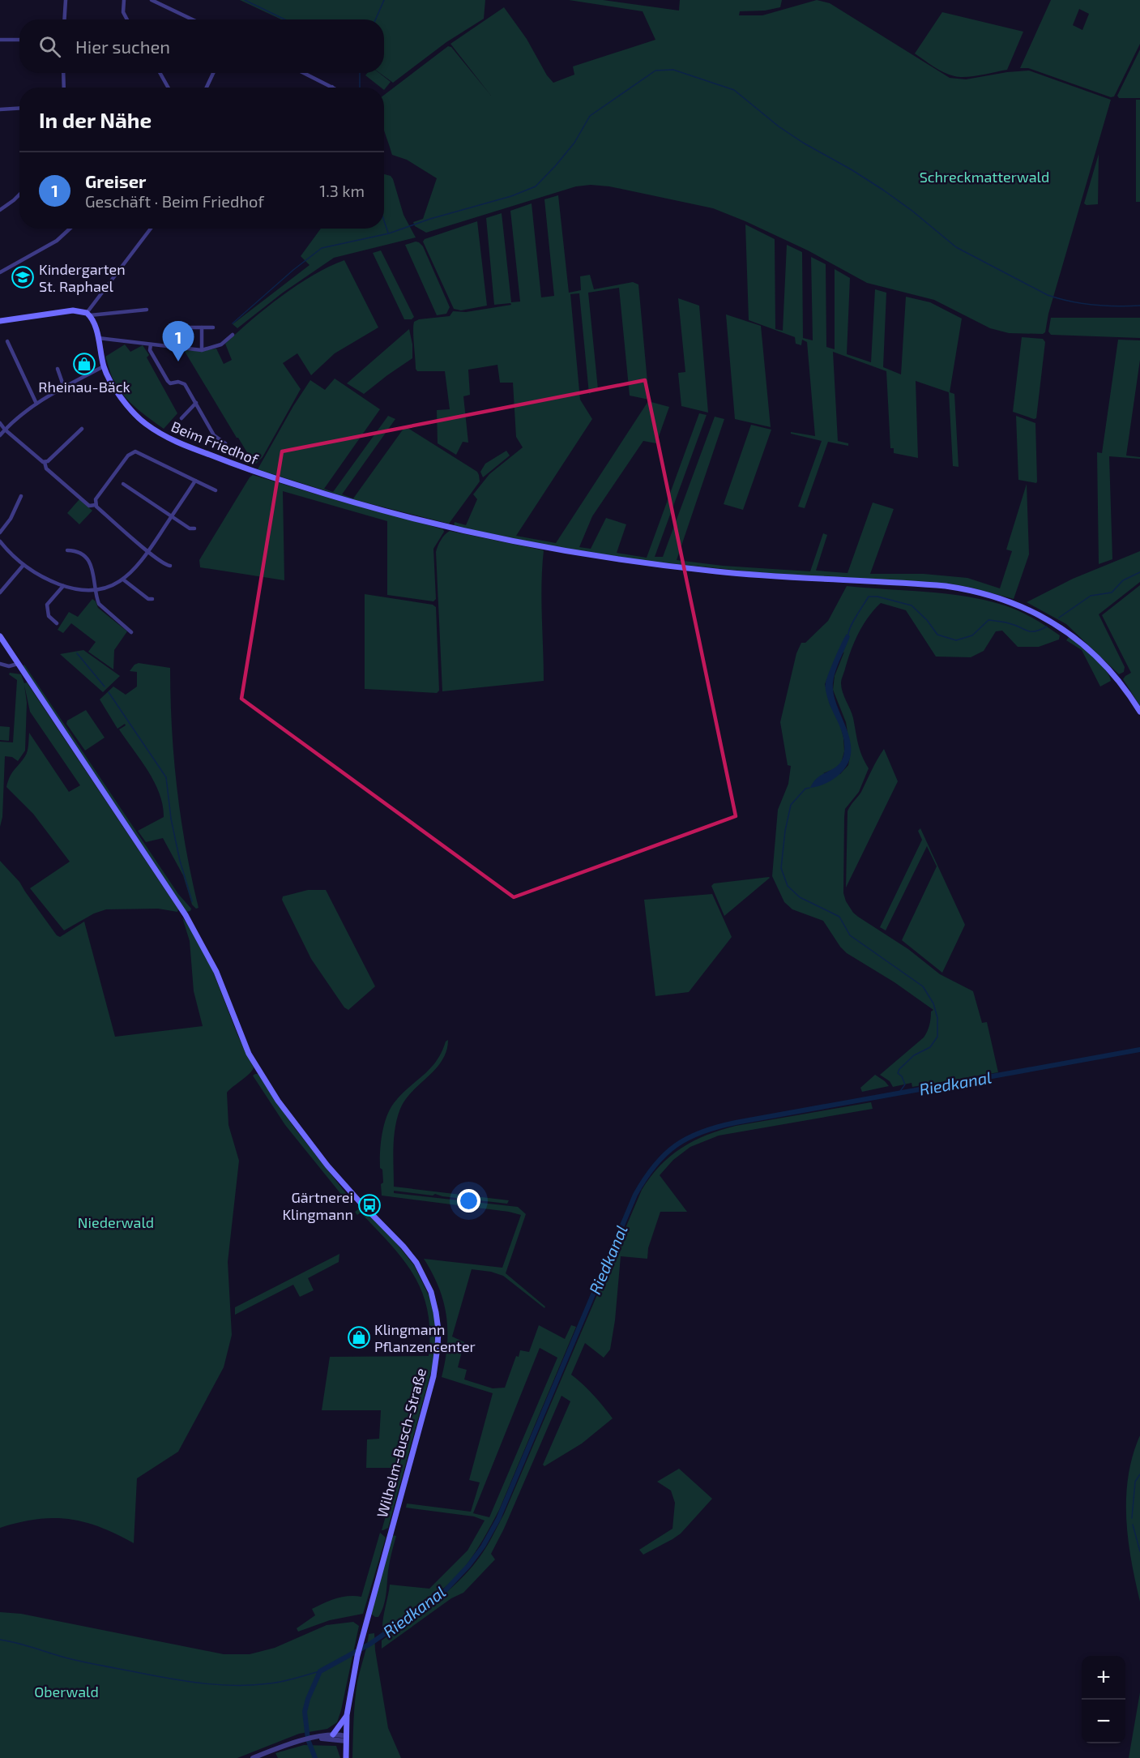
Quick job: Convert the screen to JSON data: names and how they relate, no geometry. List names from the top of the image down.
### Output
{
  "streets": {
    "main road": ["Beim Friedhof", "Wilhelm-Busch-Straße"]
  },
  "water": ["Riedkanal"],
  "parks": ["Schreckmatterwald", "Niederwald", "Oberwald"],
  "places": {
    "school or university": ["Kindergarten St. Raphael"],
    "shop": ["Rheinau-Bäck", "Klingmann Pflanzencenter"],
    "bus stop": ["Gärtnerei Klingmann"]
  },
  "page": {
    "search": "Hier suchen",
    "heading": "In der Nähe",
    "list": [
      {
        "mark": "1",
        "name": "Greiser",
        "note": "Geschäft · Beim Friedhof",
        "value": "1.3 km"
      }
    ],
    "pins": "1",
    "map_buttons": ["+", "−"]
  }
}
